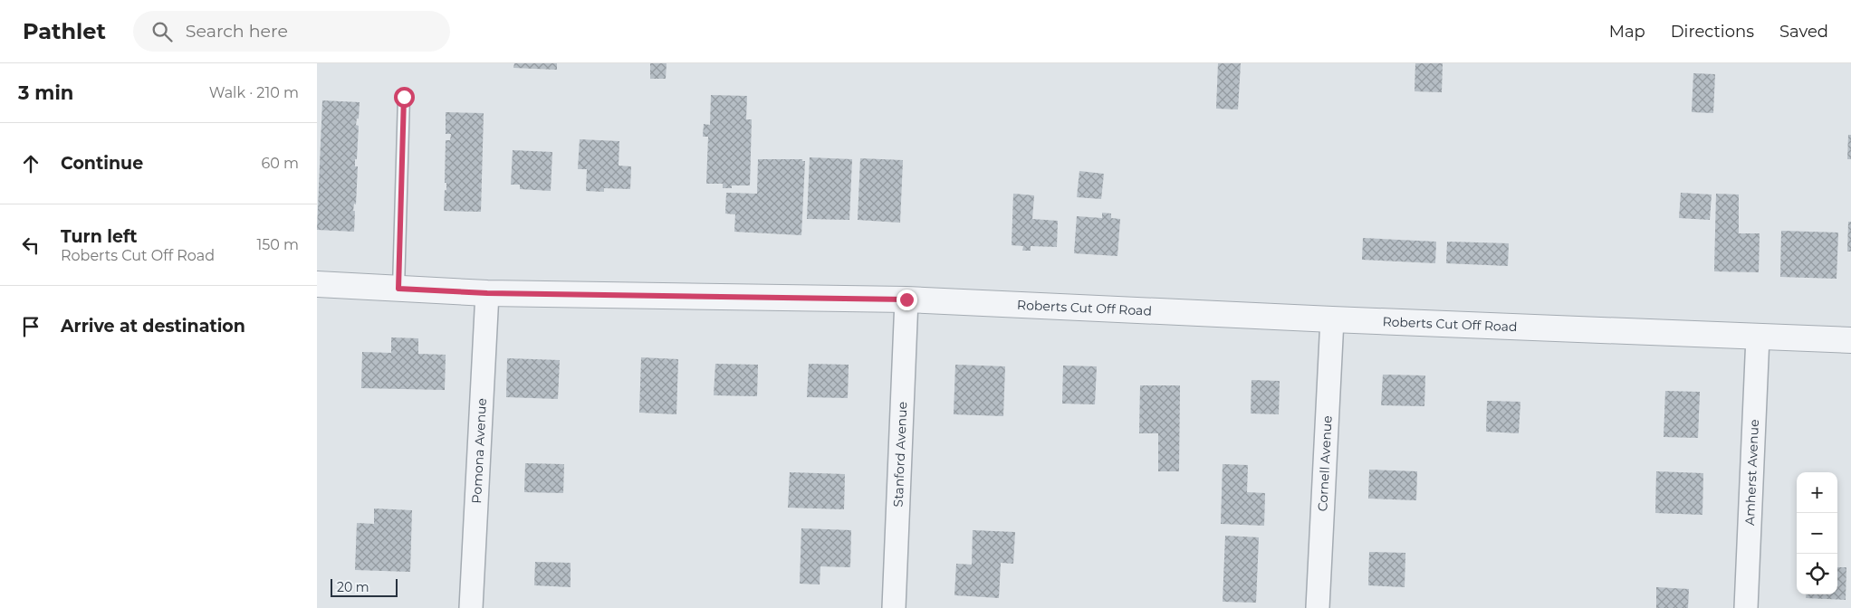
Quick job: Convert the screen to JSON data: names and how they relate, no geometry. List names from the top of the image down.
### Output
{
  "streets": {
    "street": [
      "Roberts Cut Off Road",
      "Pomona Avenue",
      "Stanford Avenue",
      "Cornell Avenue",
      "Amherst Avenue"
    ]
  },
  "crossings": [
    ["Roberts Cut Off Road", "Pomona Avenue"],
    ["Roberts Cut Off Road", "Stanford Avenue"],
    ["Roberts Cut Off Road", "Cornell Avenue"],
    ["Roberts Cut Off Road", "Amherst Avenue"]
  ],
  "scale_bar": "20 m",
  "page": {
    "header": "Pathlet",
    "search": "Search here",
    "nav": ["Map", "Directions", "Saved"],
    "heading": ["3 min", "Walk · 210 m"],
    "list": [
      ["Continue", "60 m"],
      ["Turn left", "Roberts Cut Off Road", "150 m"],
      "Arrive at destination"
    ],
    "map_buttons": ["+", "−"],
    "scale": "20 m"
  }
}
